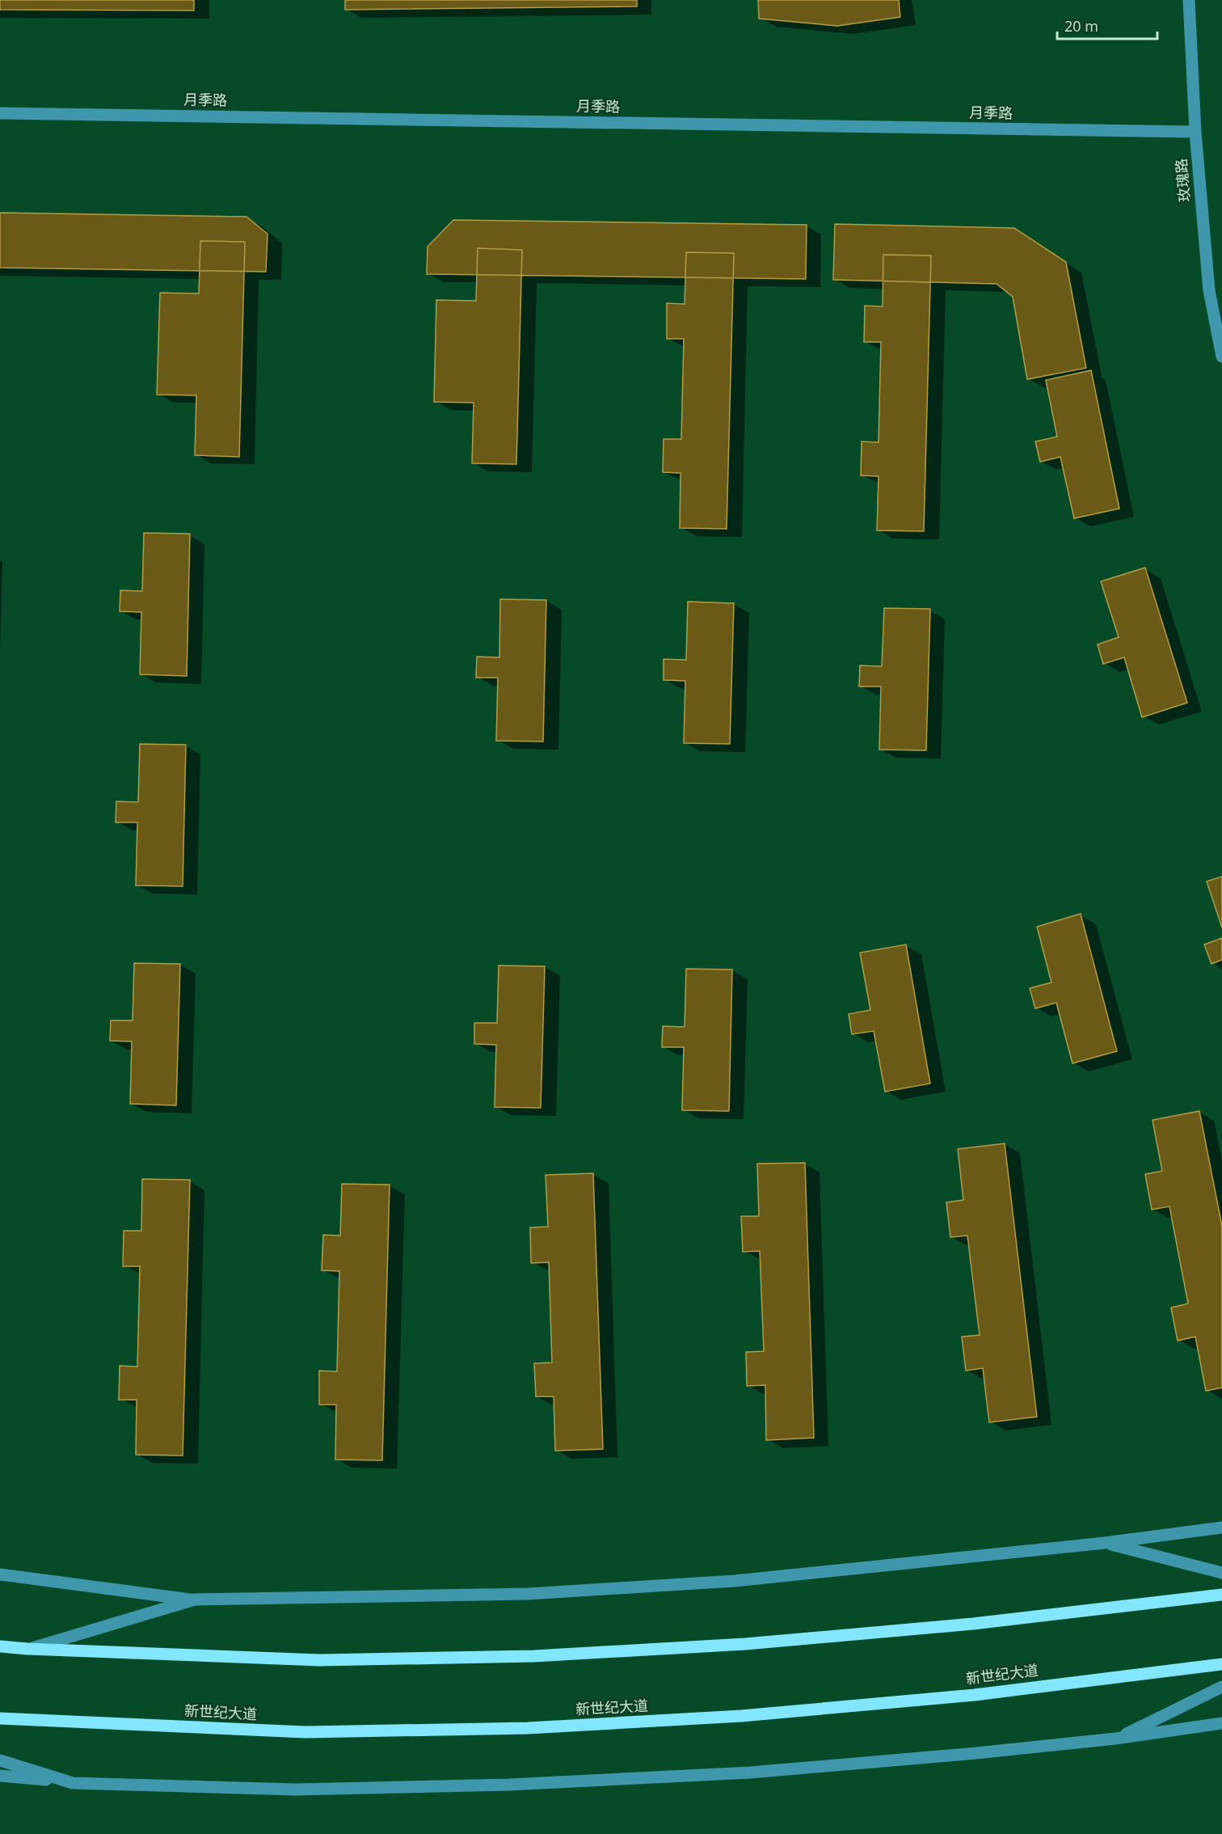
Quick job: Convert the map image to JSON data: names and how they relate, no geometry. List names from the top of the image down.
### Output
{
  "streets": {
    "main road": ["新世纪大道"],
    "street": ["月季路", "玫瑰路"]
  },
  "crossings": [
    ["月季路", "玫瑰路"]
  ],
  "scale_bar": "20 m"
}
